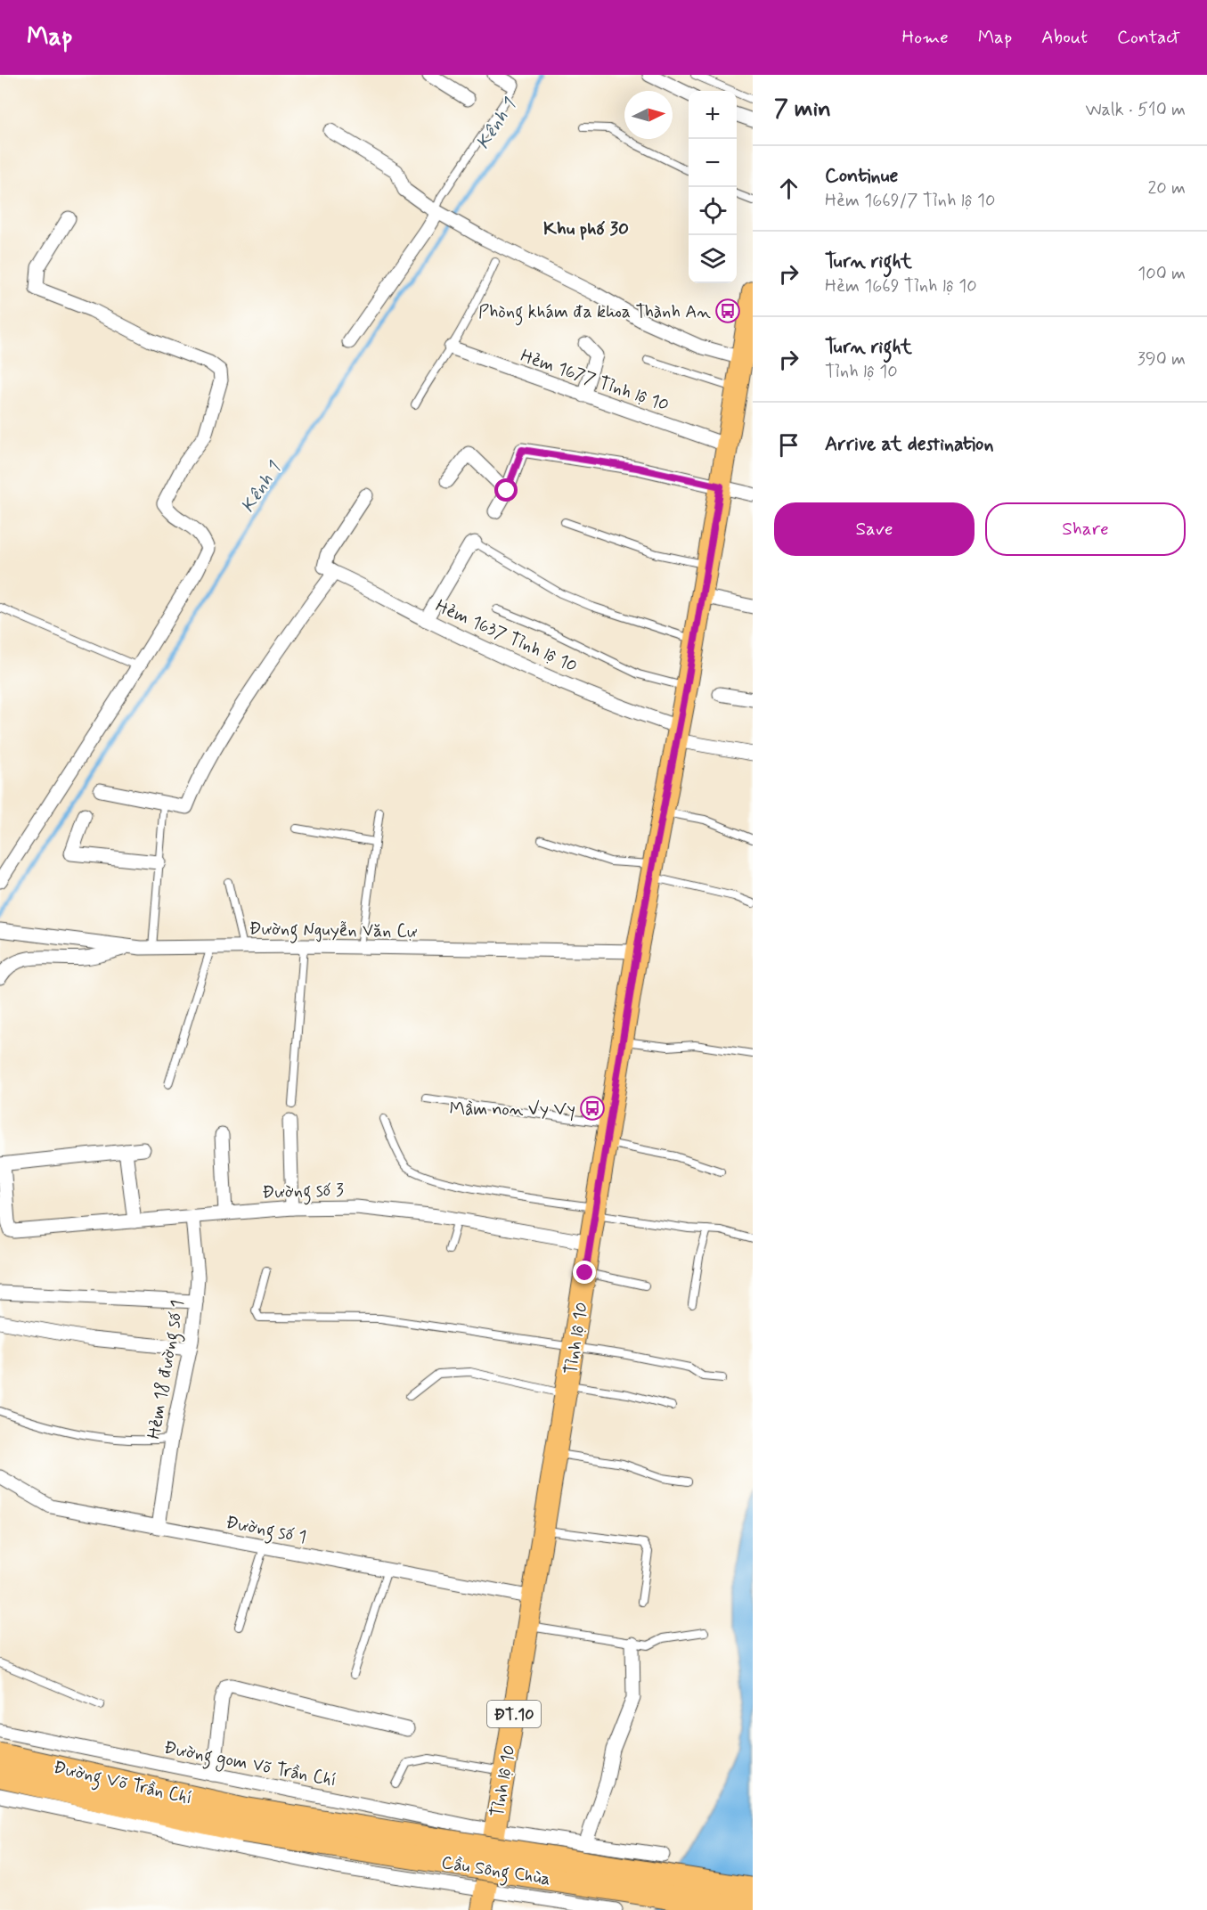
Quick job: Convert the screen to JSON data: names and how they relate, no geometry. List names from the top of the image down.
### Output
{
  "streets": {
    "highway": ["Đường Võ Trần Chí", "Cầu Sông Chùa"],
    "main road": ["Tỉnh lộ 10", "ĐT.10"],
    "street": [
      "Hẻm 1677 Tỉnh lộ 10",
      "Hẻm 1637 Tỉnh lộ 10",
      "Đường Nguyễn Văn Cự",
      "Đường số 3",
      "Hẻm 18 đường số 1",
      "Đường số 1",
      "Đường gom Võ Trần Chí"
    ]
  },
  "crossings": [
    ["Hẻm 1677 Tỉnh lộ 10", "Tỉnh lộ 10"],
    ["Hẻm 1637 Tỉnh lộ 10", "Tỉnh lộ 10"],
    ["Đường Nguyễn Văn Cự", "Tỉnh lộ 10"],
    ["Đường số 3", "Tỉnh lộ 10"],
    ["Đường số 3", "Hẻm 18 đường số 1"],
    ["Tỉnh lộ 10", "Đường số 1"],
    ["Tỉnh lộ 10", "Đường gom Võ Trần Chí"],
    ["Hẻm 18 đường số 1", "Đường số 1"],
    ["Đường Võ Trần Chí", "Cầu Sông Chùa"]
  ],
  "districts": ["Khu phố 30"],
  "water": ["Kênh 1"],
  "places": {
    "bus stop": ["Phòng khám đa khoa Thành An", "Mầm non Vy Vy"]
  },
  "north": "right",
  "page": {
    "header": "Map",
    "nav": [
      "Home",
      "Map",
      "About",
      "Contact"
    ],
    "heading": ["7 min", "Walk · 510 m"],
    "map_buttons": ["+", "−"],
    "list": [
      ["Continue", "Hẻm 1669/7 Tỉnh lộ 10", "20 m"],
      ["Turn right", "Hẻm 1669 Tỉnh lộ 10", "100 m"],
      ["Turn right", "Tỉnh lộ 10", "390 m"],
      "Arrive at destination"
    ],
    "buttons": ["Save", "Share"]
  }
}
